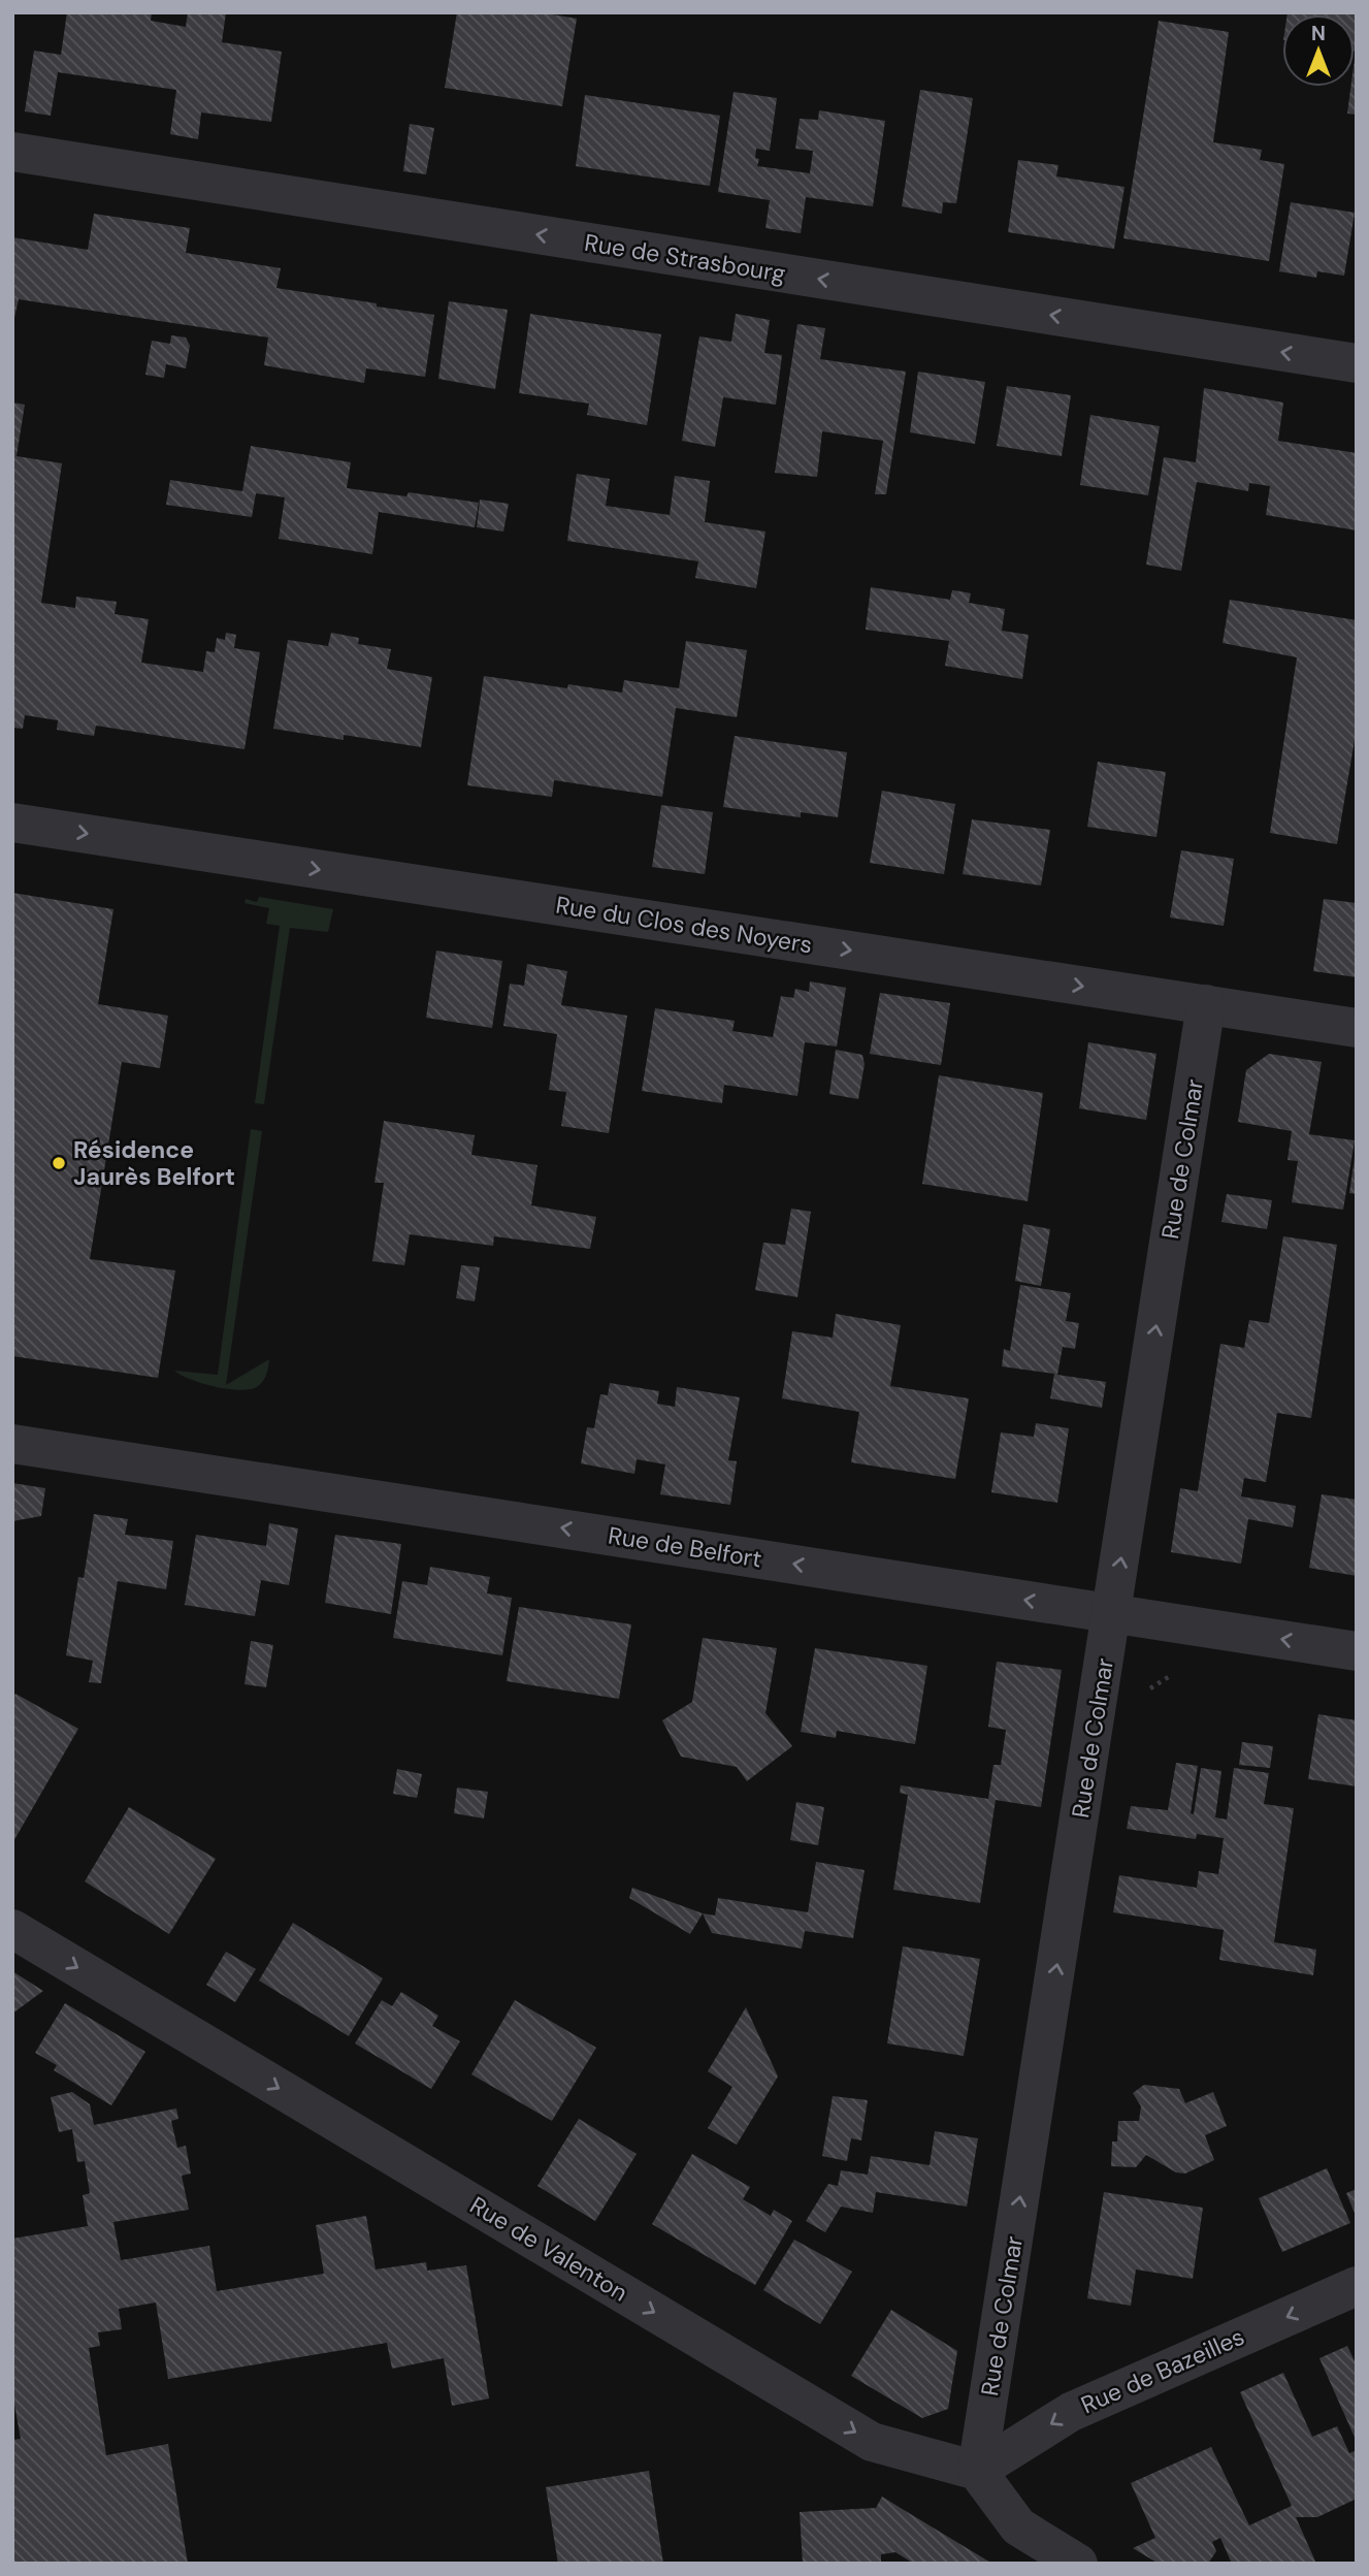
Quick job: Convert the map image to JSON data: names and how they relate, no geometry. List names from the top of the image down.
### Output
{
  "streets": {
    "street": [
      "Rue de Strasbourg",
      "Rue du Clos des Noyers",
      "Rue de Colmar",
      "Rue de Belfort",
      "Rue de Valenton",
      "Rue de Bazeilles"
    ]
  },
  "crossings": [
    ["Rue du Clos des Noyers", "Rue de Colmar"],
    ["Rue de Colmar", "Rue de Belfort"],
    ["Rue de Colmar", "Rue de Valenton"],
    ["Rue de Colmar", "Rue de Bazeilles"],
    ["Rue de Valenton", "Rue de Bazeilles"]
  ],
  "one_way": [
    "Rue de Strasbourg",
    "Rue du Clos des Noyers",
    "Rue de Colmar",
    "Rue de Belfort",
    "Rue de Valenton",
    "Rue de Bazeilles"
  ],
  "places": ["Résidence Jaurès Belfort"],
  "north": "top"
}
